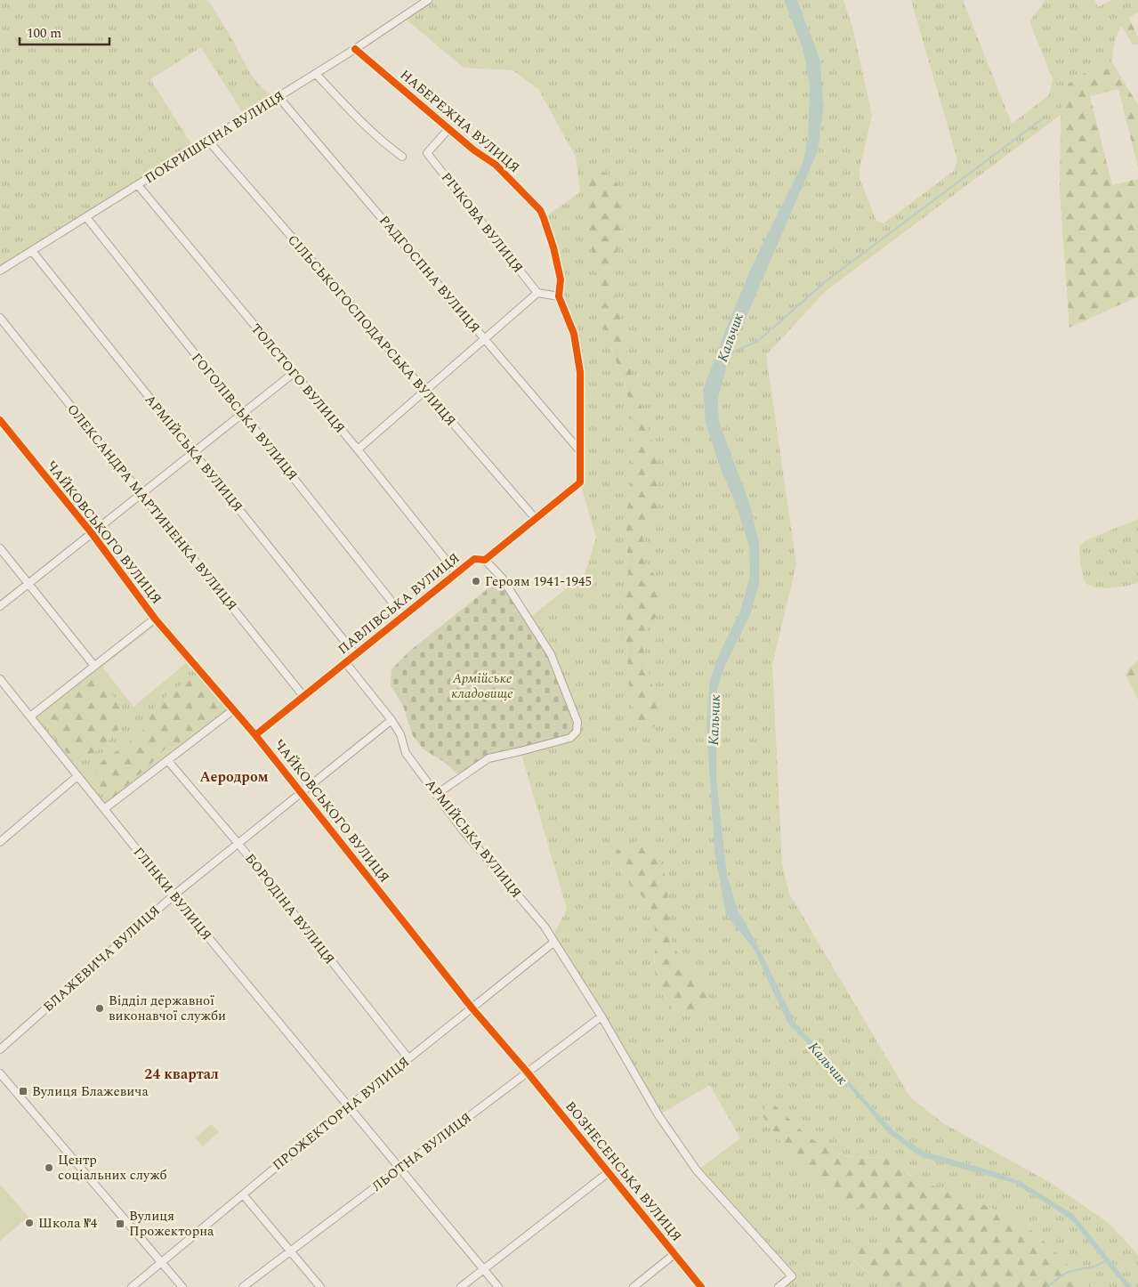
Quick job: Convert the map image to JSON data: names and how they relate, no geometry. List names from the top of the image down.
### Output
{
  "streets": {
    "street": [
      "НАБЕРЕЖНА ВУЛИЦЯ",
      "ПОКРИШКІНА ВУЛИЦЯ",
      "РІЧКОВА ВУЛИЦЯ",
      "РАДГОСПНА ВУЛИЦЯ",
      "СІЛЬСЬКОГОСПОДАРСЬКА ВУЛИЦЯ",
      "ТОЛСТОГО ВУЛИЦЯ",
      "ГОГОЛІВСЬКА ВУЛИЦЯ",
      "АРМІЙСЬКА ВУЛИЦЯ",
      "ОЛЕКСАНДРА МАРТИНЕНКА ВУЛИЦЯ",
      "ЧАЙКОВСЬКОГО ВУЛИЦЯ",
      "ПАВЛІВСЬКА ВУЛИЦЯ",
      "ГЛІНКИ ВУЛИЦЯ",
      "БОРОДІНА ВУЛИЦЯ",
      "БЛАЖЕВИЧА ВУЛИЦЯ",
      "ПРОЖЕКТОРНА ВУЛИЦЯ",
      "ЛЬОТНА ВУЛИЦЯ",
      "ВОЗНЕСЕНСЬКА ВУЛИЦЯ"
    ]
  },
  "crossings": [
    ["НАБЕРЕЖНА ВУЛИЦЯ", "ПОКРИШКІНА ВУЛИЦЯ"],
    ["НАБЕРЕЖНА ВУЛИЦЯ", "РІЧКОВА ВУЛИЦЯ"],
    ["НАБЕРЕЖНА ВУЛИЦЯ", "РАДГОСПНА ВУЛИЦЯ"],
    ["НАБЕРЕЖНА ВУЛИЦЯ", "ПАВЛІВСЬКА ВУЛИЦЯ"],
    ["ПОКРИШКІНА ВУЛИЦЯ", "РАДГОСПНА ВУЛИЦЯ"],
    ["ПОКРИШКІНА ВУЛИЦЯ", "СІЛЬСЬКОГОСПОДАРСЬКА ВУЛИЦЯ"],
    ["ПОКРИШКІНА ВУЛИЦЯ", "ТОЛСТОГО ВУЛИЦЯ"],
    ["ПОКРИШКІНА ВУЛИЦЯ", "ГОГОЛІВСЬКА ВУЛИЦЯ"],
    ["ПОКРИШКІНА ВУЛИЦЯ", "АРМІЙСЬКА ВУЛИЦЯ"],
    ["РАДГОСПНА ВУЛИЦЯ", "ПАВЛІВСЬКА ВУЛИЦЯ"],
    ["СІЛЬСЬКОГОСПОДАРСЬКА ВУЛИЦЯ", "ПАВЛІВСЬКА ВУЛИЦЯ"],
    ["ТОЛСТОГО ВУЛИЦЯ", "ПАВЛІВСЬКА ВУЛИЦЯ"],
    ["ГОГОЛІВСЬКА ВУЛИЦЯ", "ПАВЛІВСЬКА ВУЛИЦЯ"],
    ["АРМІЙСЬКА ВУЛИЦЯ", "ПАВЛІВСЬКА ВУЛИЦЯ"],
    ["АРМІЙСЬКА ВУЛИЦЯ", "БЛАЖЕВИЧА ВУЛИЦЯ"],
    ["АРМІЙСЬКА ВУЛИЦЯ", "ПРОЖЕКТОРНА ВУЛИЦЯ"],
    ["АРМІЙСЬКА ВУЛИЦЯ", "ЛЬОТНА ВУЛИЦЯ"],
    ["ОЛЕКСАНДРА МАРТИНЕНКА ВУЛИЦЯ", "ПАВЛІВСЬКА ВУЛИЦЯ"],
    ["ЧАЙКОВСЬКОГО ВУЛИЦЯ", "ПАВЛІВСЬКА ВУЛИЦЯ"],
    ["ЧАЙКОВСЬКОГО ВУЛИЦЯ", "БЛАЖЕВИЧА ВУЛИЦЯ"],
    ["ЧАЙКОВСЬКОГО ВУЛИЦЯ", "ПРОЖЕКТОРНА ВУЛИЦЯ"],
    ["ЧАЙКОВСЬКОГО ВУЛИЦЯ", "ЛЬОТНА ВУЛИЦЯ"],
    ["ЧАЙКОВСЬКОГО ВУЛИЦЯ", "ВОЗНЕСЕНСЬКА ВУЛИЦЯ"],
    ["ГЛІНКИ ВУЛИЦЯ", "БЛАЖЕВИЧА ВУЛИЦЯ"],
    ["ГЛІНКИ ВУЛИЦЯ", "ПРОЖЕКТОРНА ВУЛИЦЯ"],
    ["ГЛІНКИ ВУЛИЦЯ", "ЛЬОТНА ВУЛИЦЯ"],
    ["БОРОДІНА ВУЛИЦЯ", "БЛАЖЕВИЧА ВУЛИЦЯ"],
    ["БОРОДІНА ВУЛИЦЯ", "ПРОЖЕКТОРНА ВУЛИЦЯ"],
    ["ЛЬОТНА ВУЛИЦЯ", "ВОЗНЕСЕНСЬКА ВУЛИЦЯ"]
  ],
  "districts": ["Аеродром", "24 квартал"],
  "water": ["Кальчик"],
  "parks": ["Армійське кладовище"],
  "places": {
    "other": [
      "Героям 1941-1945",
      "Відділ державної виконавчої служби",
      "Центр соціальних служб",
      "Школа №4"
    ],
    "transit": ["Вулиця Блажевича", "Вулиця Прожекторна"]
  },
  "scale_bar": "100 m"
}
